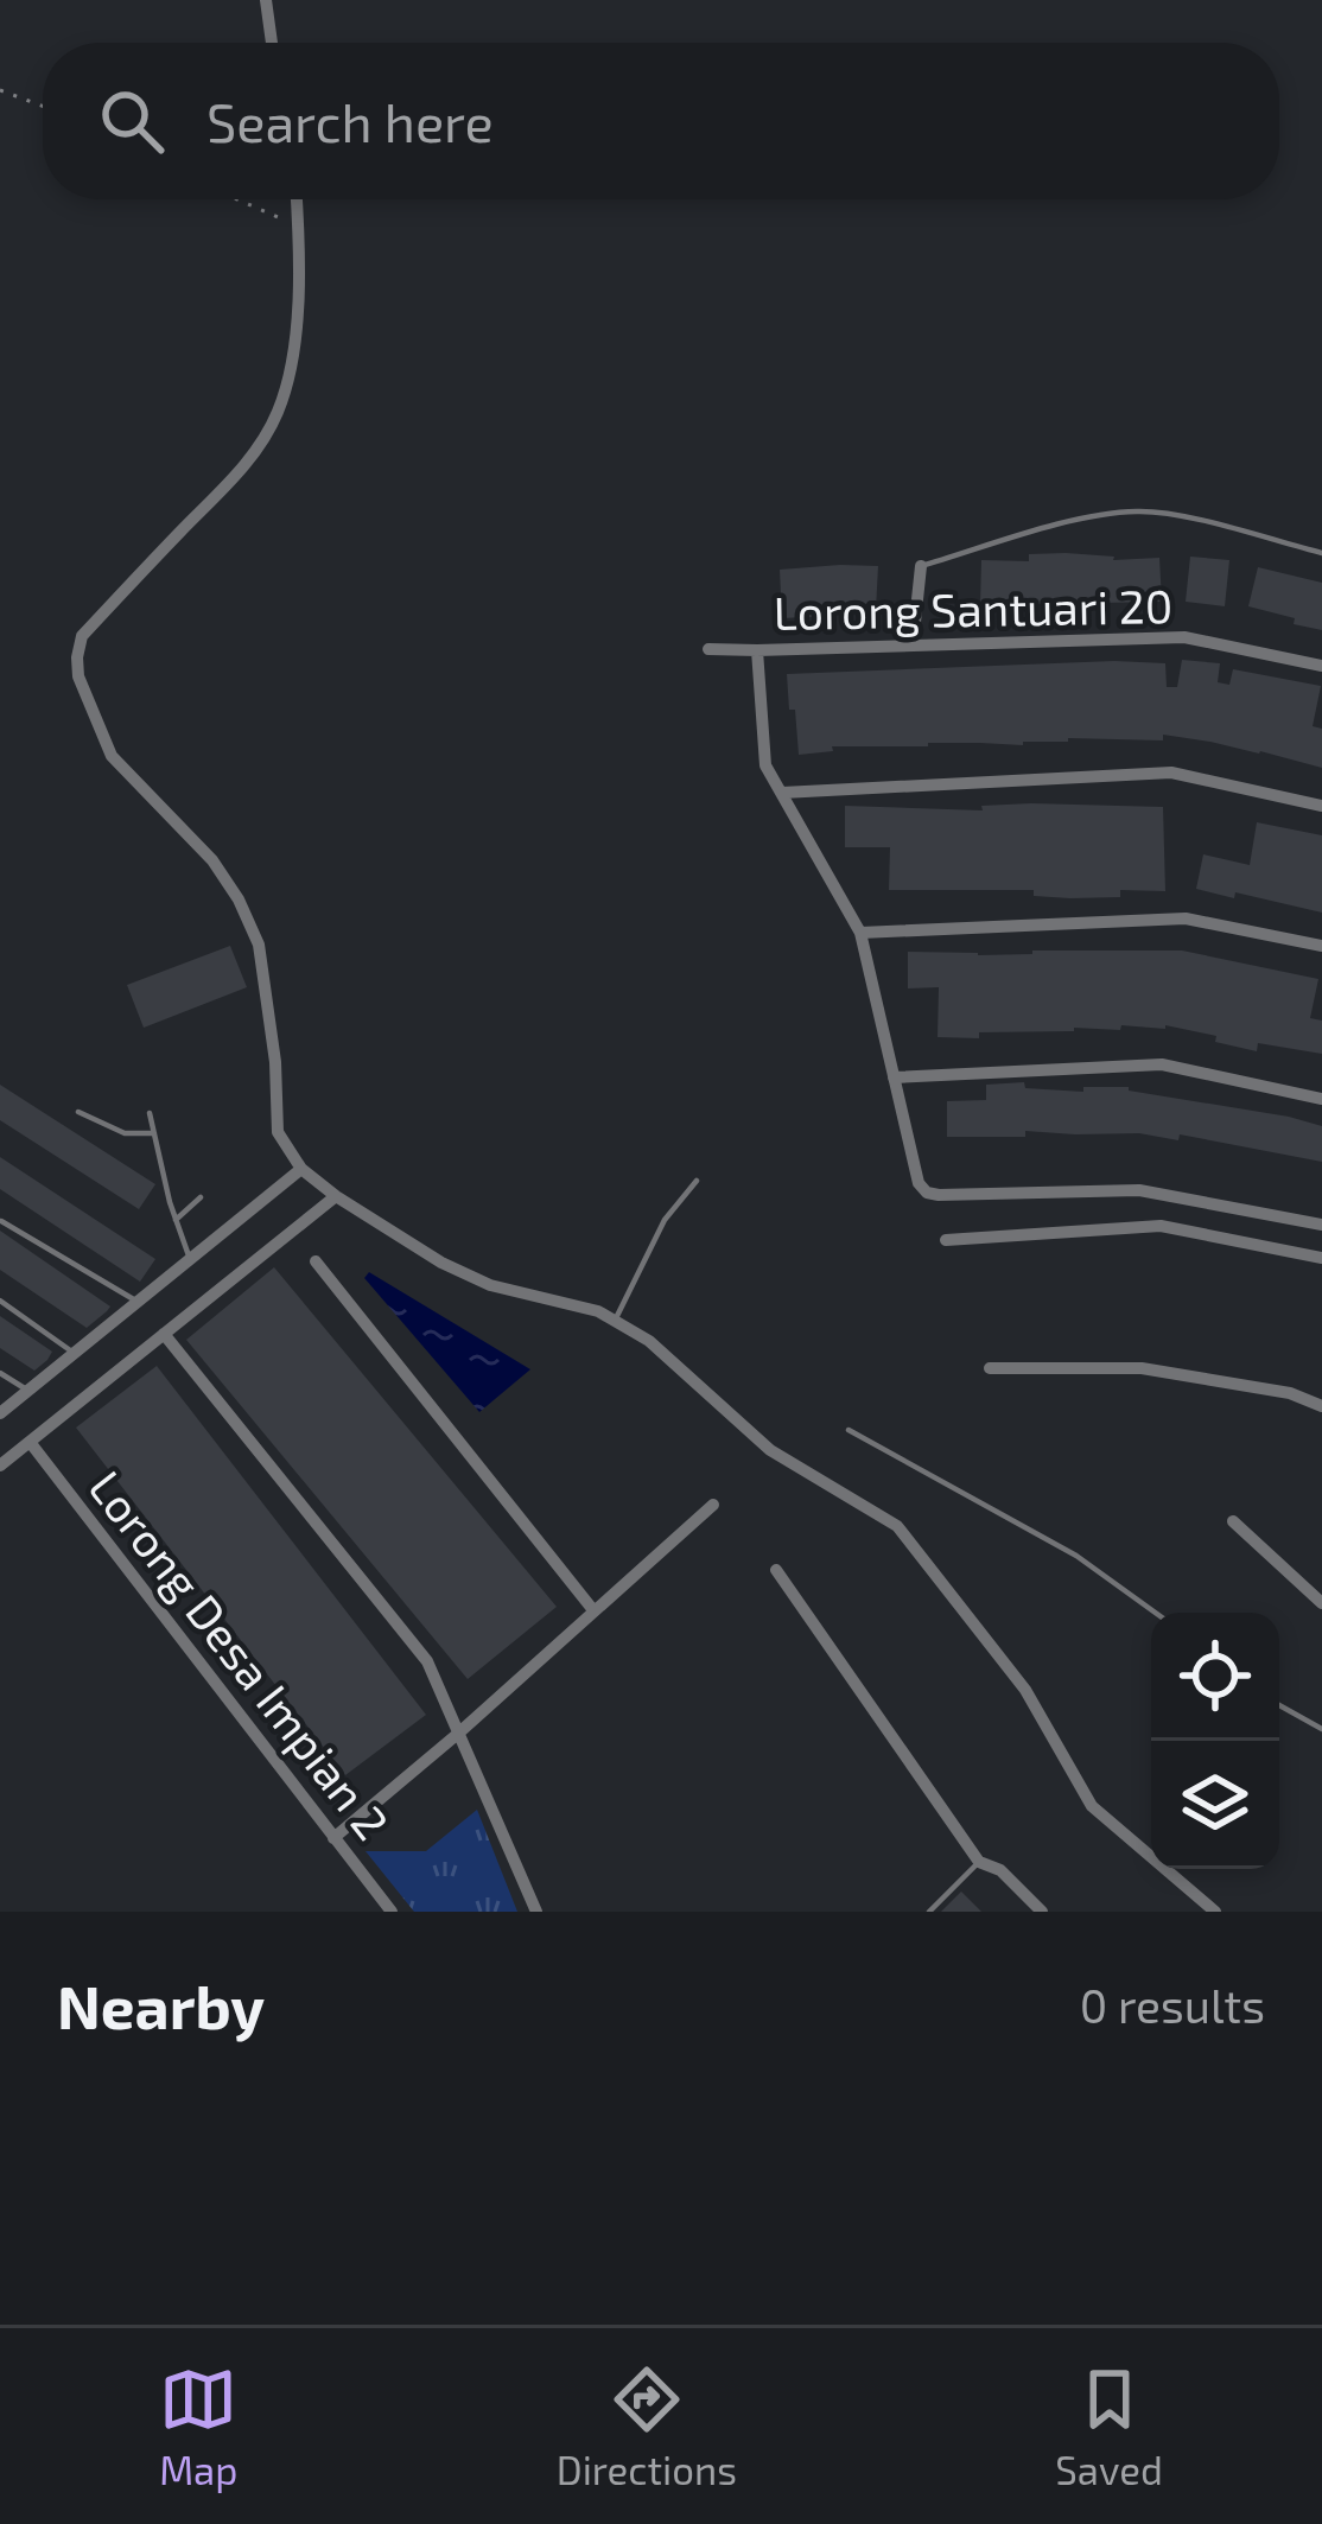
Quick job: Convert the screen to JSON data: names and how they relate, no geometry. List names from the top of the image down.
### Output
{
  "streets": {
    "street": ["Lorong Santuari 20", "Lorong Desa Impian 2"]
  },
  "page": {
    "search": "Search here",
    "heading": ["Nearby", "0 results"],
    "nav": ["Map", "Directions", "Saved"]
  }
}
